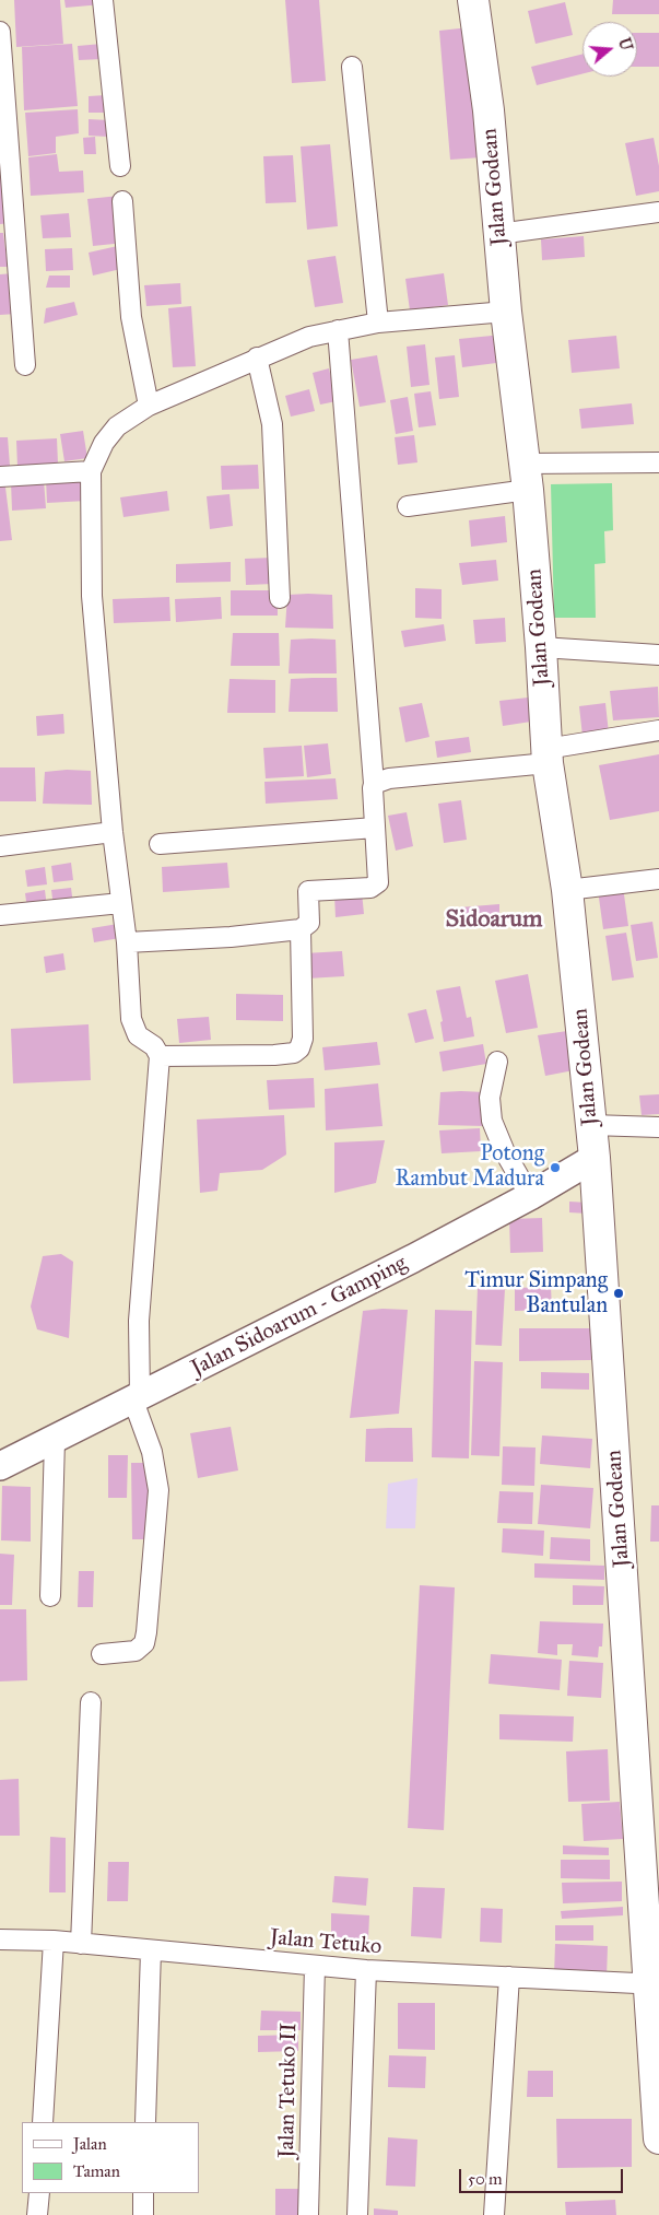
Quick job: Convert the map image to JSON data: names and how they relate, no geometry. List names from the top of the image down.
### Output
{
  "streets": {
    "main road": ["Jalan Godean", "Jalan Sidoarum - Gamping"],
    "street": ["Jalan Tetuko", "Jalan Tetuko II"]
  },
  "crossings": [
    ["Jalan Godean", "Jalan Sidoarum - Gamping"],
    ["Jalan Godean", "Jalan Tetuko"],
    ["Jalan Tetuko", "Jalan Tetuko II"]
  ],
  "districts": ["Sidoarum"],
  "places": ["Potong Rambut Madura", "Timur Simpang Bantulan"],
  "legend": ["Jalan", "Taman"],
  "scale_bar": "50 m",
  "north": "right"
}
